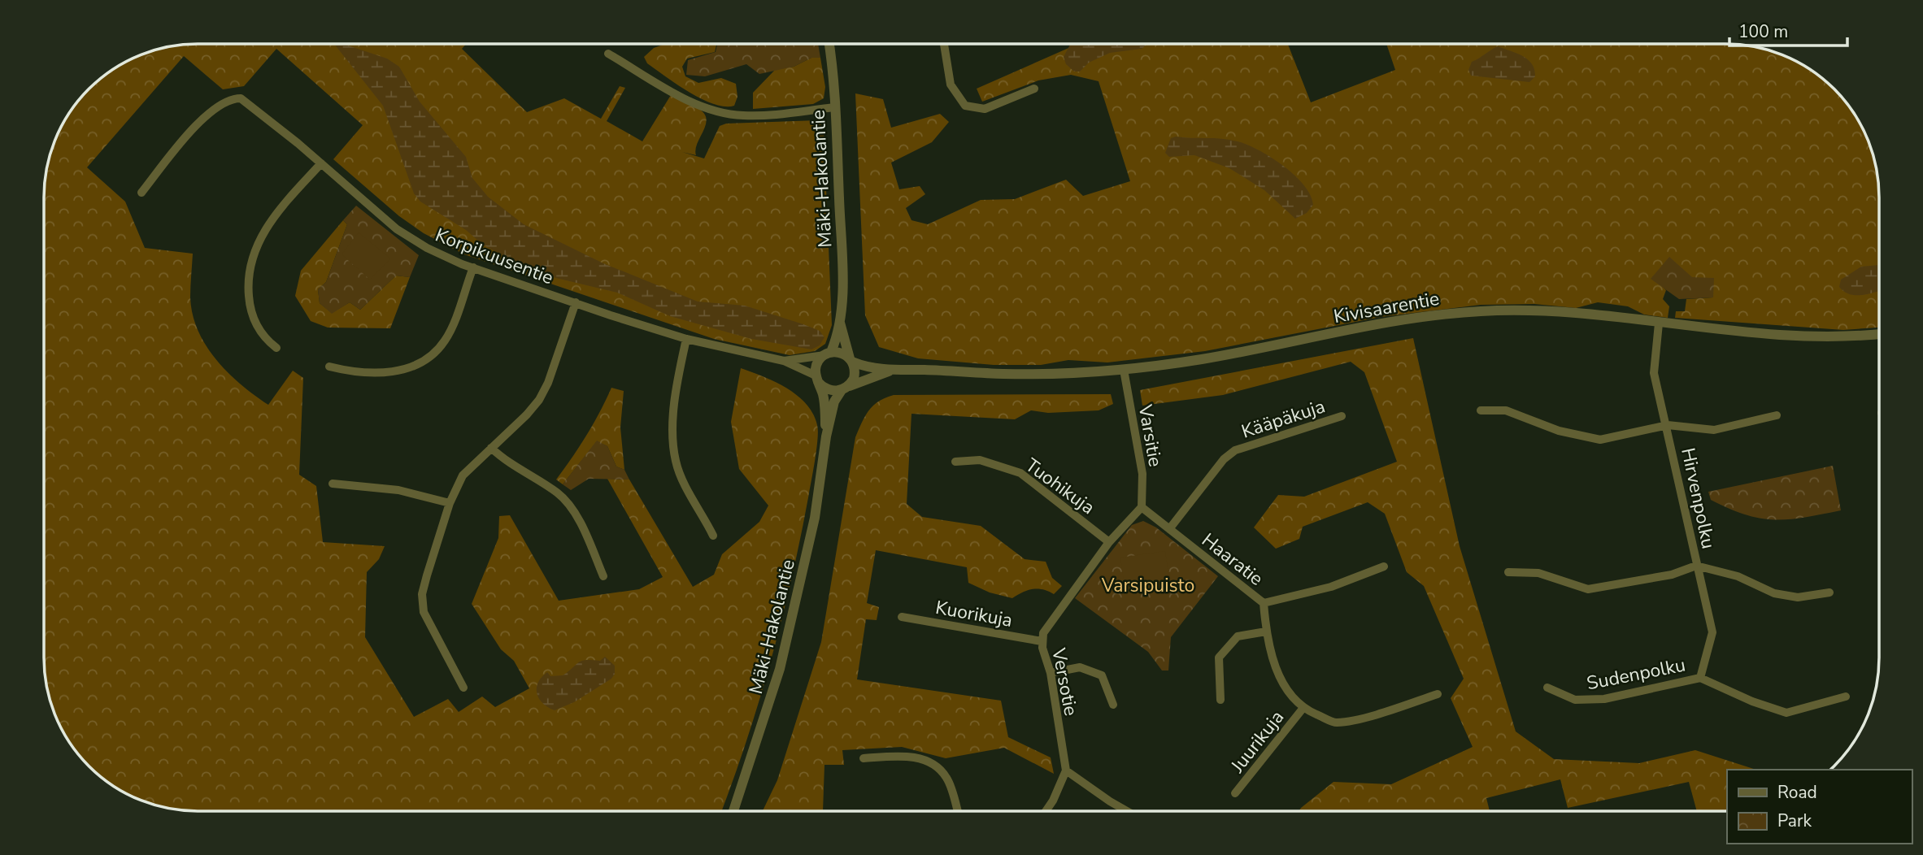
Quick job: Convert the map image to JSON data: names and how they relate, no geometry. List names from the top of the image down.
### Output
{
  "streets": {
    "street": [
      "Mäki-Hakolantie",
      "Korpikuusentie",
      "Kivisaarentie",
      "Kääpäkuja",
      "Varsitie",
      "Tuohikuja",
      "Hirvenpolku",
      "Haaratie",
      "Kuorikuja",
      "Sudenpolku",
      "Versotie",
      "Juurikuja"
    ]
  },
  "crossings": [
    ["Mäki-Hakolantie", "Korpikuusentie"],
    ["Mäki-Hakolantie", "Kivisaarentie"],
    ["Korpikuusentie", "Kivisaarentie"],
    ["Kivisaarentie", "Varsitie"],
    ["Kivisaarentie", "Hirvenpolku"],
    ["Kääpäkuja", "Haaratie"],
    ["Varsitie", "Haaratie"],
    ["Varsitie", "Versotie"],
    ["Tuohikuja", "Versotie"],
    ["Hirvenpolku", "Sudenpolku"],
    ["Haaratie", "Versotie"],
    ["Haaratie", "Juurikuja"],
    ["Kuorikuja", "Versotie"]
  ],
  "parks": ["Varsipuisto"],
  "legend": ["Road", "Park"],
  "scale_bar": "100 m"
}
